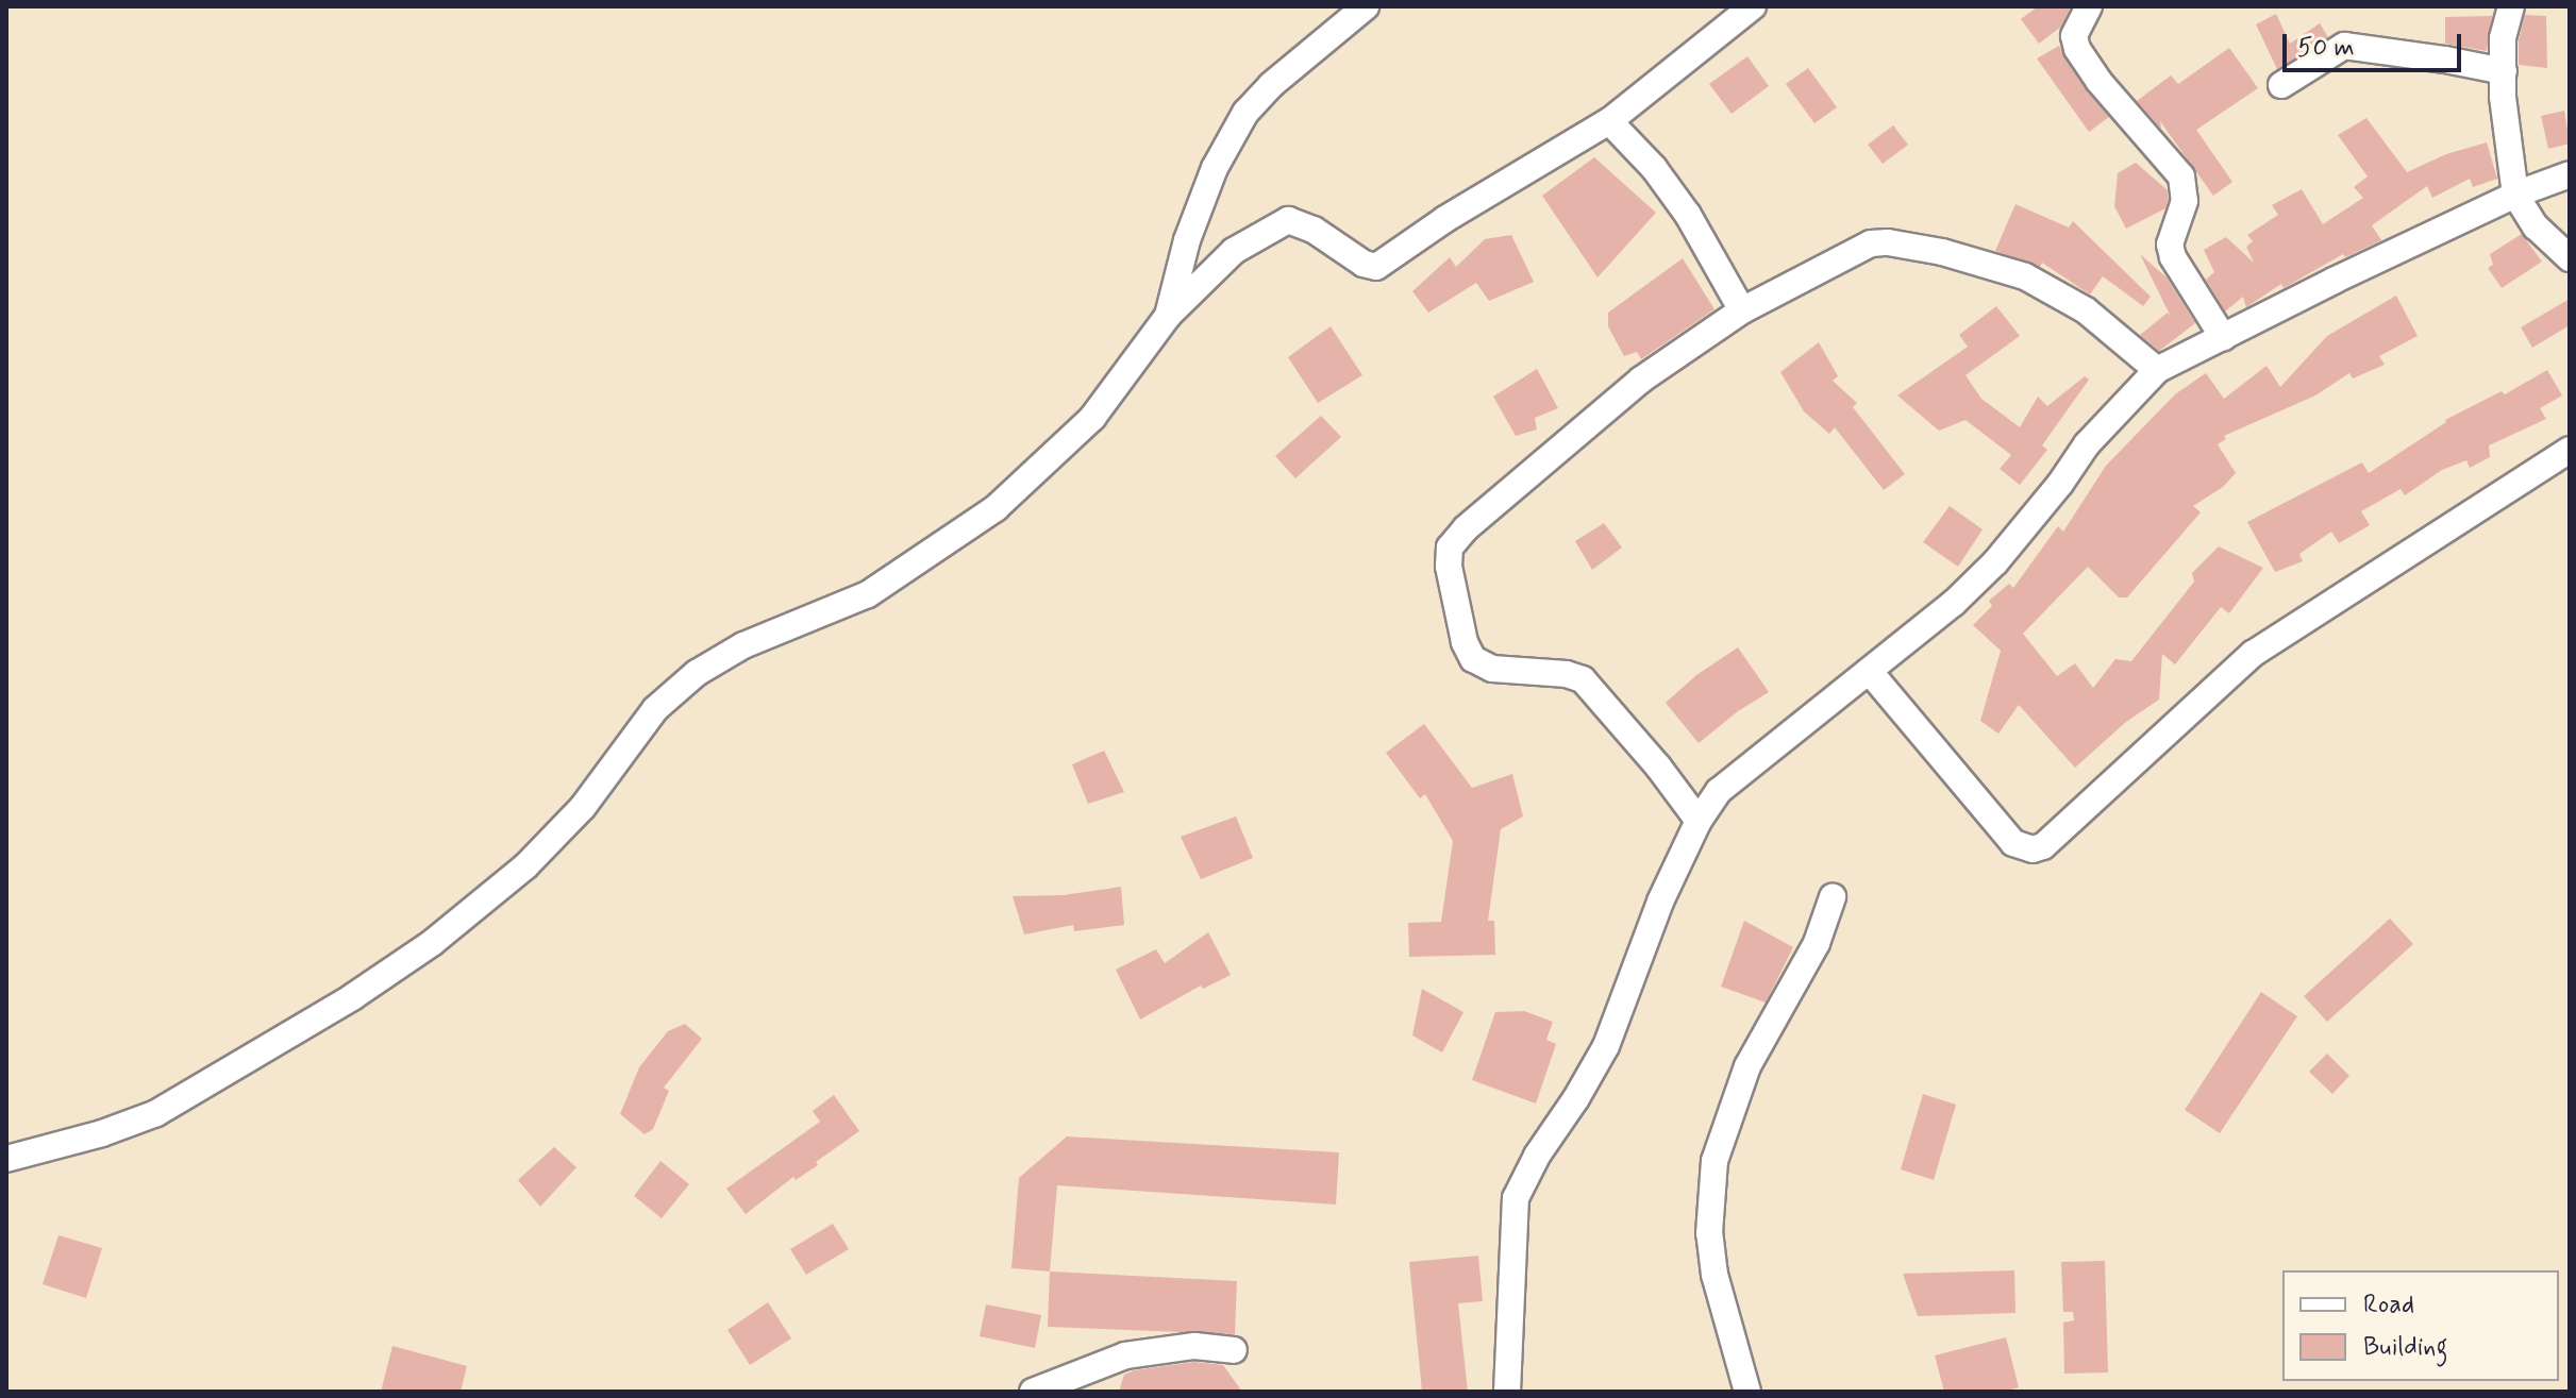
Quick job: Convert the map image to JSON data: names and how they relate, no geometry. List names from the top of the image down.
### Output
{
  "legend": ["Road", "Building"],
  "scale_bar": "50 m"
}
